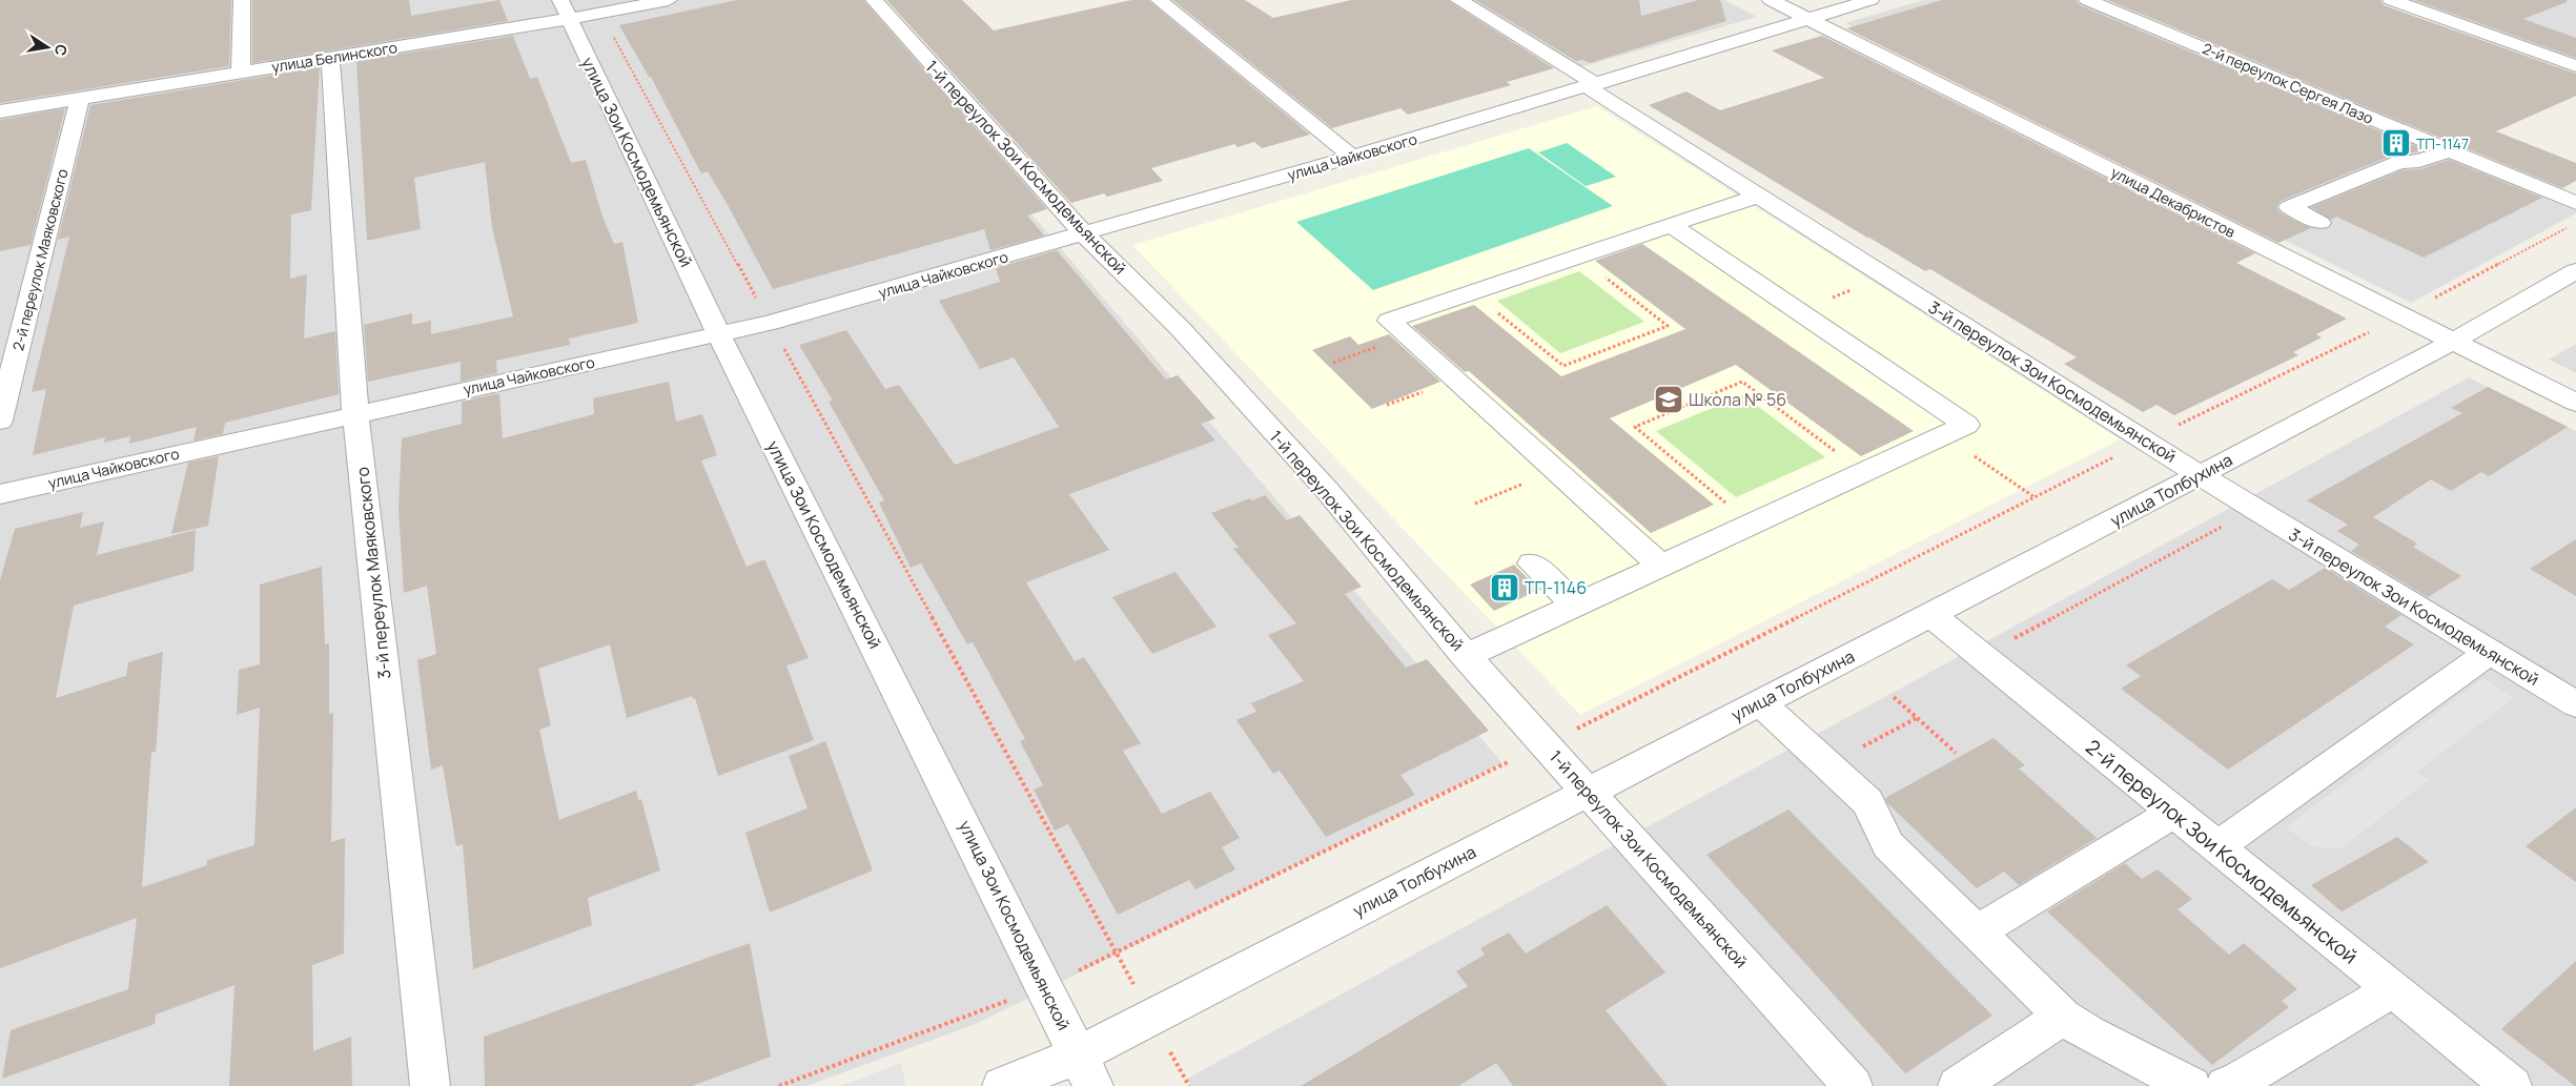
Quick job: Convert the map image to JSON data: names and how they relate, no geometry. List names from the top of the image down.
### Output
{
  "streets": {
    "street": [
      "улица Белинского",
      "2-й переулок Сергея Лазо",
      "улица Чайковского",
      "улица Зои Космодемьянской",
      "1-й переулок Зои Космодемьянской",
      "улица Декабристов",
      "2-й переулок Маяковского",
      "3-й переулок Зои Космодемьянской",
      "улица Толбухина",
      "3-й переулок Маяковского",
      "2-й переулок Зои Космодемьянской"
    ]
  },
  "crossings": [
    ["улица Белинского", "улица Зои Космодемьянской"],
    ["улица Белинского", "2-й переулок Маяковского"],
    ["улица Белинского", "3-й переулок Маяковского"],
    ["улица Чайковского", "улица Зои Космодемьянской"],
    ["улица Чайковского", "1-й переулок Зои Космодемьянской"],
    ["улица Чайковского", "улица Декабристов"],
    ["улица Чайковского", "3-й переулок Зои Космодемьянской"],
    ["улица Чайковского", "3-й переулок Маяковского"],
    ["улица Зои Космодемьянской", "улица Толбухина"],
    ["1-й переулок Зои Космодемьянской", "улица Толбухина"],
    ["улица Декабристов", "улица Толбухина"],
    ["3-й переулок Зои Космодемьянской", "улица Толбухина"],
    ["улица Толбухина", "2-й переулок Зои Космодемьянской"]
  ],
  "places": {
    "building": ["ТП-1147", "ТП-1146"],
    "school or university": ["Школа № 56"]
  },
  "north": "right"
}
